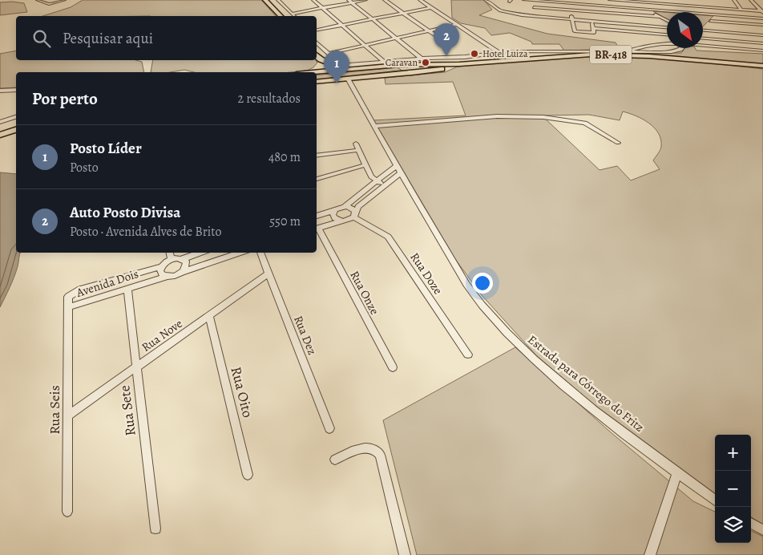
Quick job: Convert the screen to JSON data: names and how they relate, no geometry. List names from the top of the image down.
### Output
{
  "streets": {
    "main road": ["BR-418"],
    "street": [
      "Rua Doze",
      "Avenida Dois",
      "Rua Onze",
      "Rua Nove",
      "Rua Dez",
      "Estrada para Córrego do Fritz",
      "Rua Oito",
      "Rua Seis",
      "Rua Sete"
    ]
  },
  "crossings": [
    ["BR-418", "Estrada para Córrego do Fritz"],
    ["Avenida Dois", "Rua Seis"],
    ["Avenida Dois", "Rua Sete"],
    ["Rua Nove", "Rua Dez"],
    ["Rua Nove", "Rua Oito"],
    ["Rua Nove", "Rua Seis"],
    ["Rua Nove", "Rua Sete"]
  ],
  "places": ["Hotel Luiza", "Caravan"],
  "north": "bottom right",
  "page": {
    "search": "Pesquisar aqui",
    "pins": ["2", "1"],
    "heading": ["Por perto", "2 resultados"],
    "list": [
      {
        "mark": "1",
        "name": "Posto Líder",
        "note": "Posto",
        "value": "480 m"
      },
      {
        "mark": "2",
        "name": "Auto Posto Divisa",
        "note": "Posto · Avenida Alves de Brito",
        "value": "550 m"
      }
    ],
    "map_buttons": ["+", "−"]
  }
}
